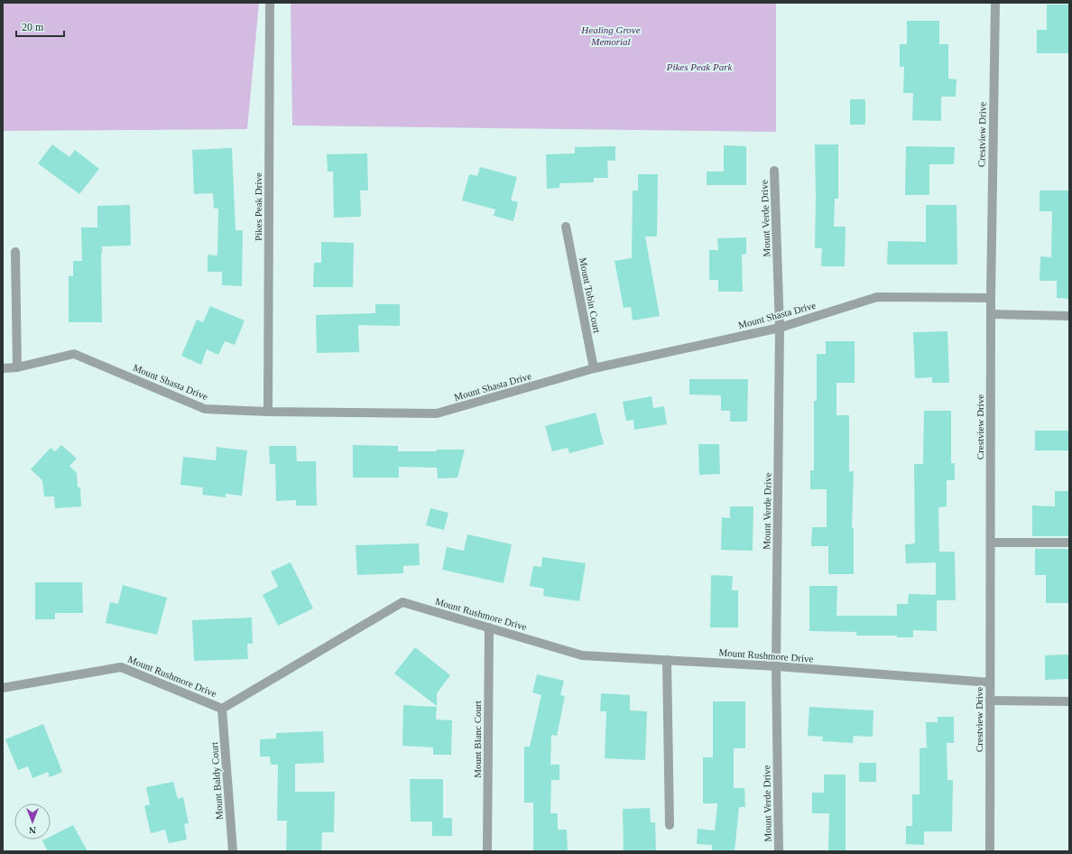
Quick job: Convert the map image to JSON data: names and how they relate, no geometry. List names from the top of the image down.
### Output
{
  "streets": {
    "street": [
      "Crestview Drive",
      "Pikes Peak Drive",
      "Mount Verde Drive",
      "Mount Tobin Court",
      "Mount Shasta Drive",
      "Mount Rushmore Drive",
      "Mount Blanc Court",
      "Mount Baldy Court"
    ]
  },
  "crossings": [
    ["Crestview Drive", "Mount Shasta Drive"],
    ["Crestview Drive", "Mount Rushmore Drive"],
    ["Pikes Peak Drive", "Mount Shasta Drive"],
    ["Mount Verde Drive", "Mount Shasta Drive"],
    ["Mount Verde Drive", "Mount Rushmore Drive"],
    ["Mount Tobin Court", "Mount Shasta Drive"],
    ["Mount Rushmore Drive", "Mount Blanc Court"],
    ["Mount Rushmore Drive", "Mount Baldy Court"]
  ],
  "parks": ["Healing Grove Memorial", "Pikes Peak Park"],
  "scale_bar": "20 m",
  "north": "bottom"
}
